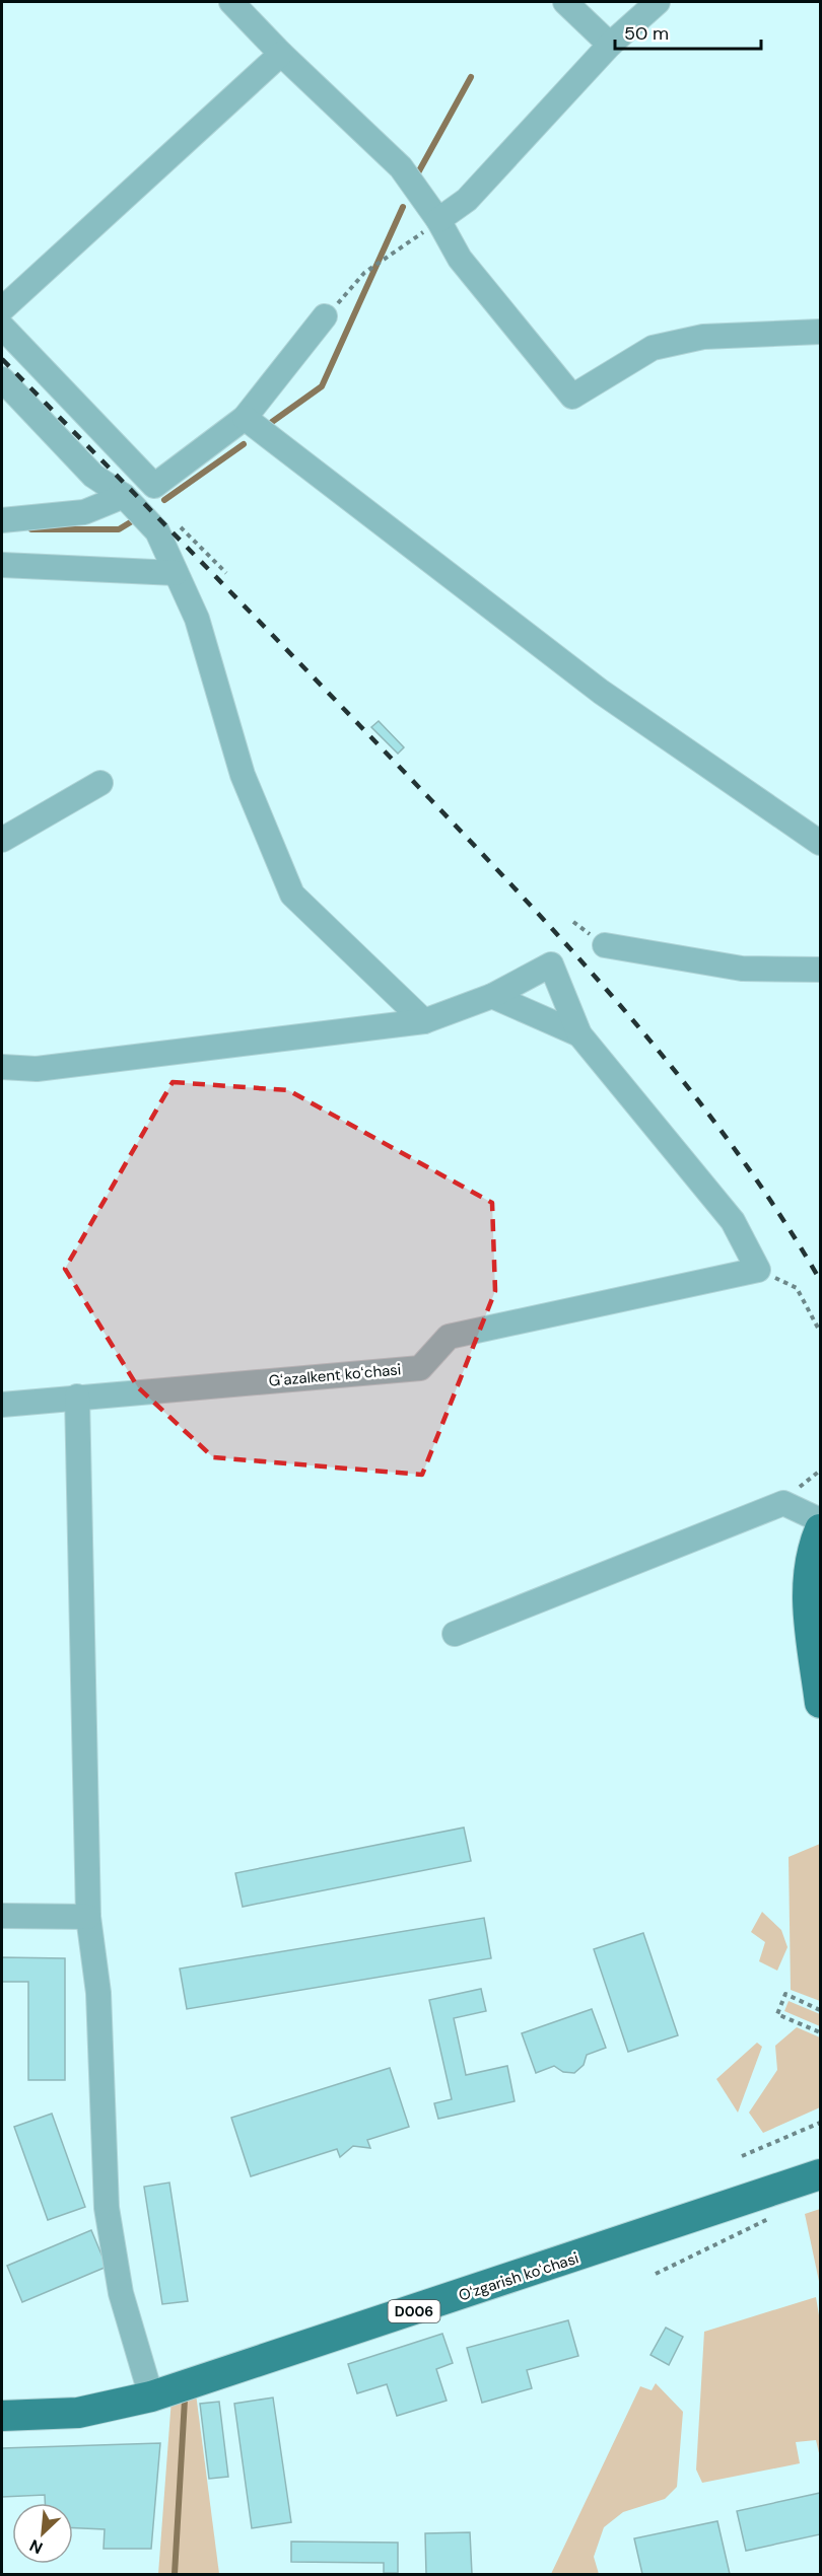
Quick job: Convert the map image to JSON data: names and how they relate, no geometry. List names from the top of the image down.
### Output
{
  "streets": {
    "main road": ["Oʻzgarish koʻchasi", "D006"],
    "street": ["Gʻazalkent koʻchasi"]
  },
  "scale_bar": "50 m",
  "north": "bottom left"
}
